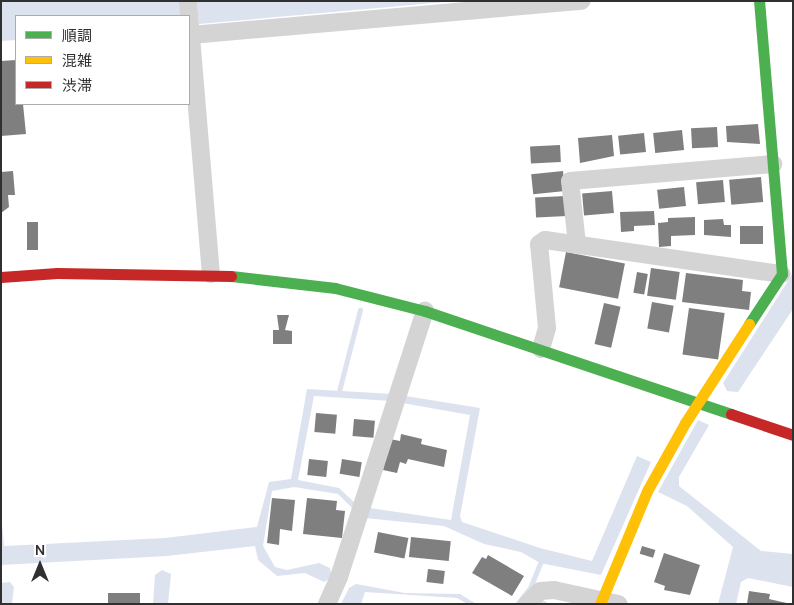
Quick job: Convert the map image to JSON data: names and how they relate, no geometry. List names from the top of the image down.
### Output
{
  "legend": ["順調", "混雑", "渋滞"],
  "north": "top"
}
